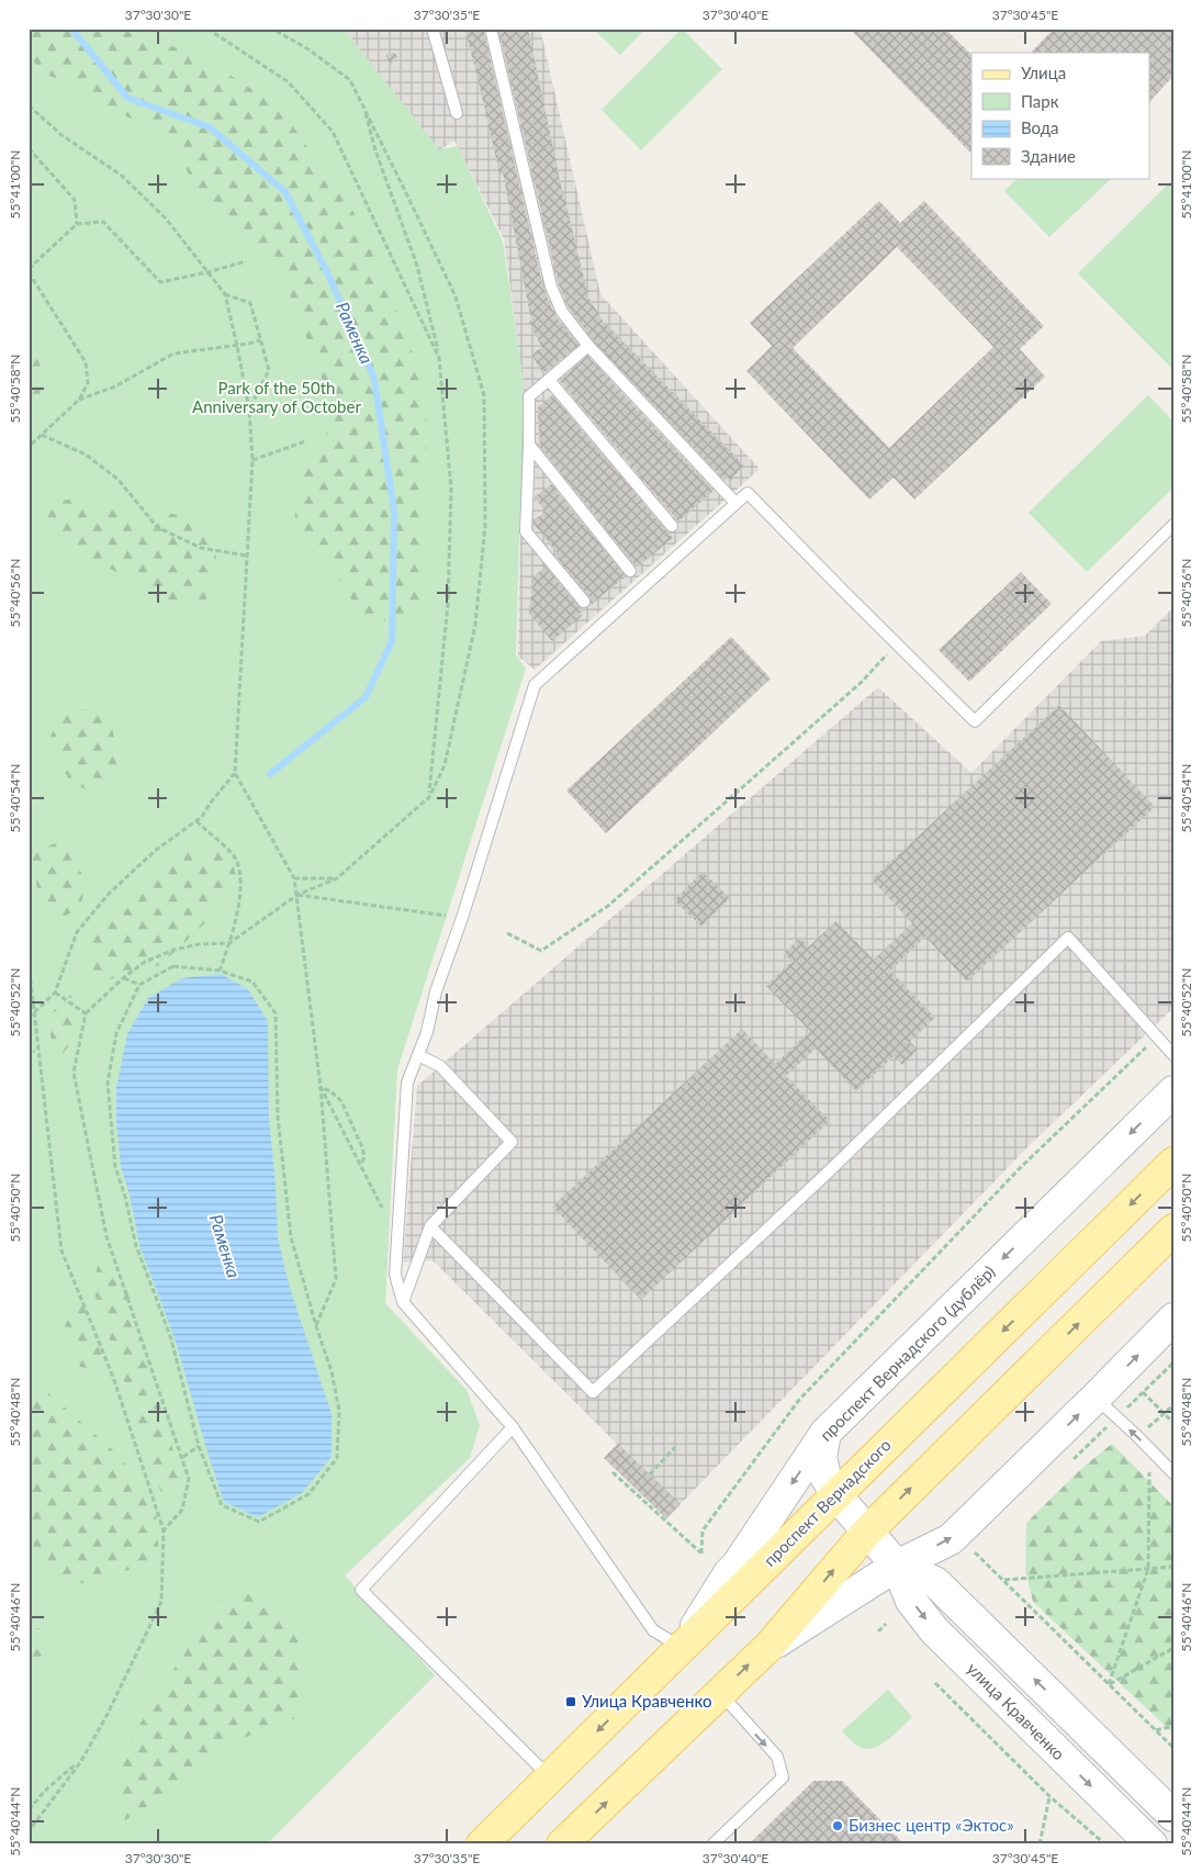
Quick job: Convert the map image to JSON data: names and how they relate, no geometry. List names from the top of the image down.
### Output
{
  "streets": {
    "main road": ["проспект Вернадского"],
    "street": ["проспект Вернадского (дублёр)", "улица Кравченко"]
  },
  "crossings": [
    ["проспект Вернадского (дублёр)", "проспект Вернадского"],
    ["проспект Вернадского (дублёр)", "улица Кравченко"],
    ["проспект Вернадского", "улица Кравченко"]
  ],
  "water": ["Раменка"],
  "parks": ["Park of the 50th Anniversary of October"],
  "places": {
    "transit": ["Улица Кравченко"],
    "other": ["Бизнес центр «Эктос»"]
  },
  "legend": [
    "Улица",
    "Парк",
    "Вода",
    "Здание"
  ],
  "coordinates": [
    "37°30'30\"E",
    "37°30'35\"E",
    "37°30'40\"E",
    "37°30'45\"E",
    "55°41'00\"N",
    "55°40'58\"N",
    "55°40'56\"N",
    "55°40'54\"N",
    "55°40'52\"N",
    "55°40'50\"N",
    "55°40'48\"N",
    "55°40'46\"N",
    "55°40'44\"N"
  ]
}
